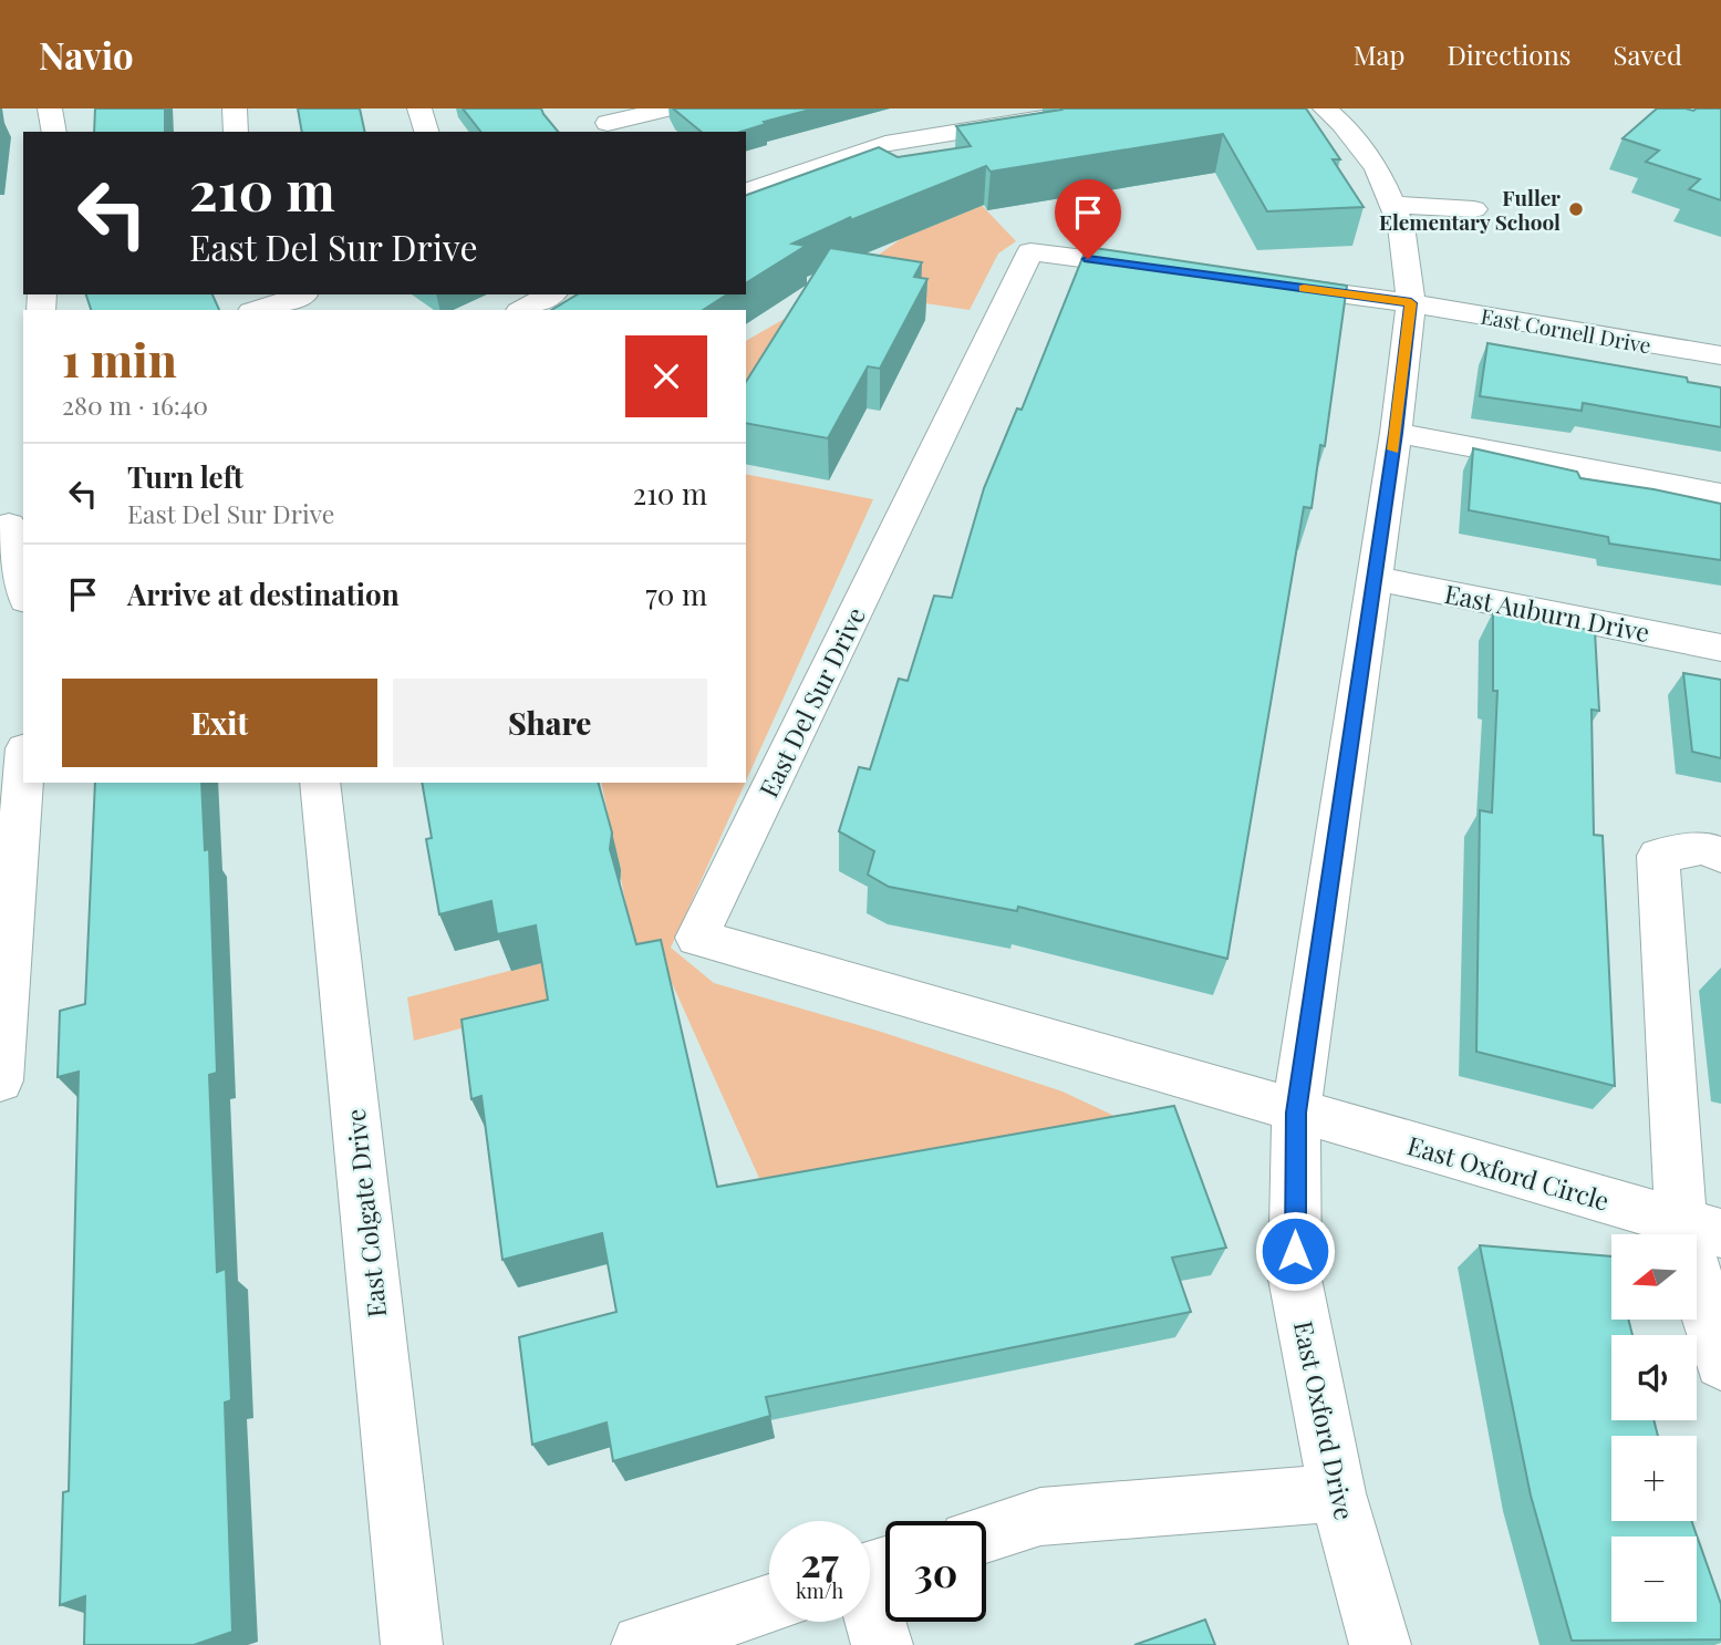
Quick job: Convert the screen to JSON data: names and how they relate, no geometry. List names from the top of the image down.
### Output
{
  "streets": {
    "street": [
      "East Cornell Drive",
      "East Auburn Drive",
      "East Del Sur Drive",
      "East Oxford Circle",
      "East Colgate Drive",
      "East Oxford Drive"
    ]
  },
  "crossings": [
    ["East Cornell Drive", "East Oxford Drive"],
    ["East Auburn Drive", "East Oxford Drive"],
    ["East Del Sur Drive", "East Oxford Circle"],
    ["East Del Sur Drive", "East Oxford Drive"],
    ["East Oxford Circle", "East Oxford Drive"]
  ],
  "places": ["Fuller Elementary School"],
  "north": "left",
  "page": {
    "header": "Navio",
    "nav": ["Map", "Directions", "Saved"],
    "turn": ["210 m", "East Del Sur Drive"],
    "heading": ["1 min", "280 m · 16:40"],
    "list": [
      {
        "name": "Turn left",
        "note": "East Del Sur Drive",
        "value": "210 m"
      },
      {
        "name": "Arrive at destination",
        "value": "70 m"
      }
    ],
    "buttons": ["Exit", "Share"],
    "map_buttons": ["+", "−"],
    "speed": "27 km/h",
    "limit": "30"
  }
}
